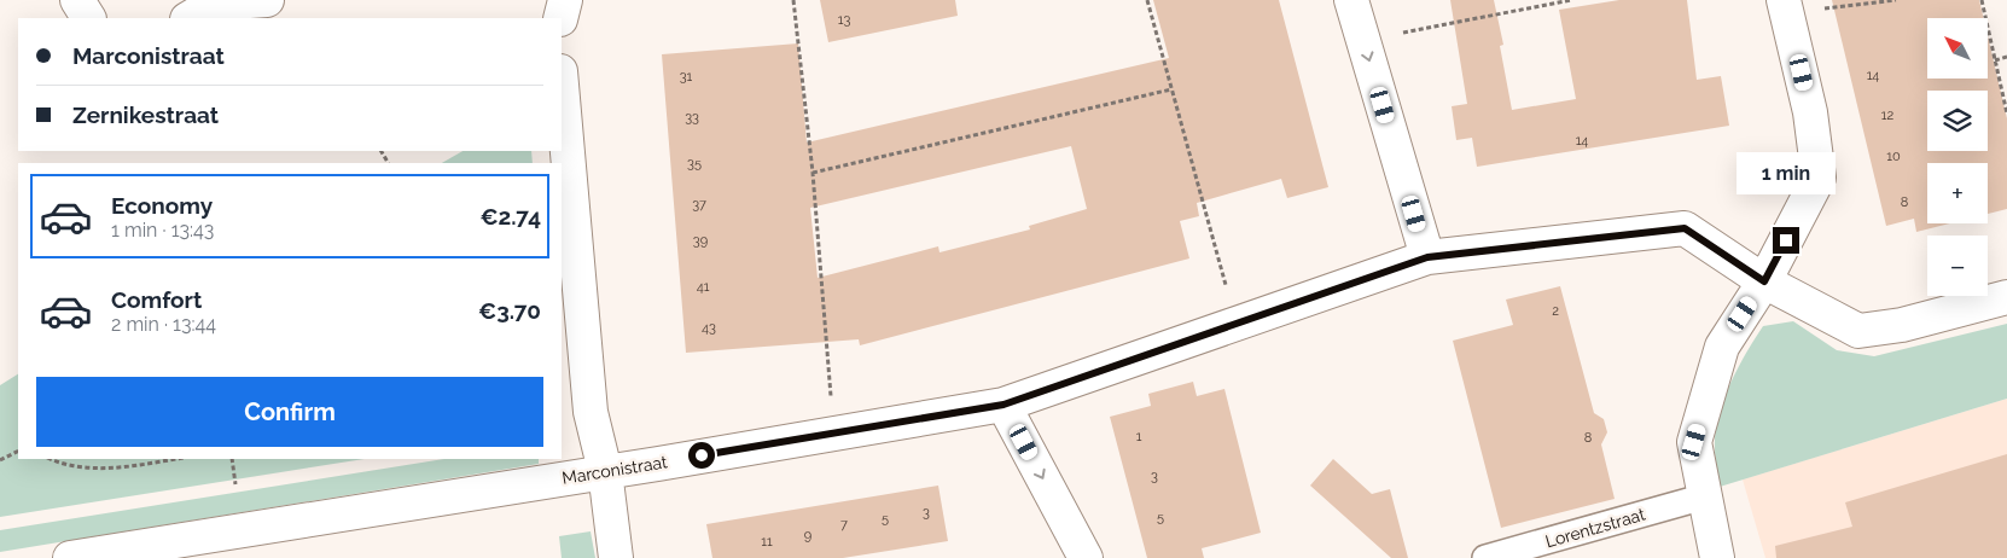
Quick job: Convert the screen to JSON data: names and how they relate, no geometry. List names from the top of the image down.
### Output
{
  "streets": {
    "street": ["Marconistraat"],
    "lane": ["Lorentzstraat"]
  },
  "house_numbers": [
    "13",
    "14",
    "31",
    "12",
    "33",
    "14",
    "10",
    "35",
    "8",
    "37",
    "39",
    "41",
    "2",
    "43",
    "1",
    "8",
    "3",
    "3",
    "5",
    "5",
    "7",
    "9",
    "11"
  ],
  "north": "top left",
  "page": {
    "map_buttons": ["+", "−"],
    "banner": ["Marconistraat", "Zernikestraat"],
    "bubble": "1 min",
    "list": [
      {
        "name": "Economy",
        "note": "1 min · 13:43",
        "value": "€2.74"
      },
      {
        "name": "Comfort",
        "note": "2 min · 13:44",
        "value": "€3.70"
      }
    ],
    "buttons": "Confirm"
  }
}
